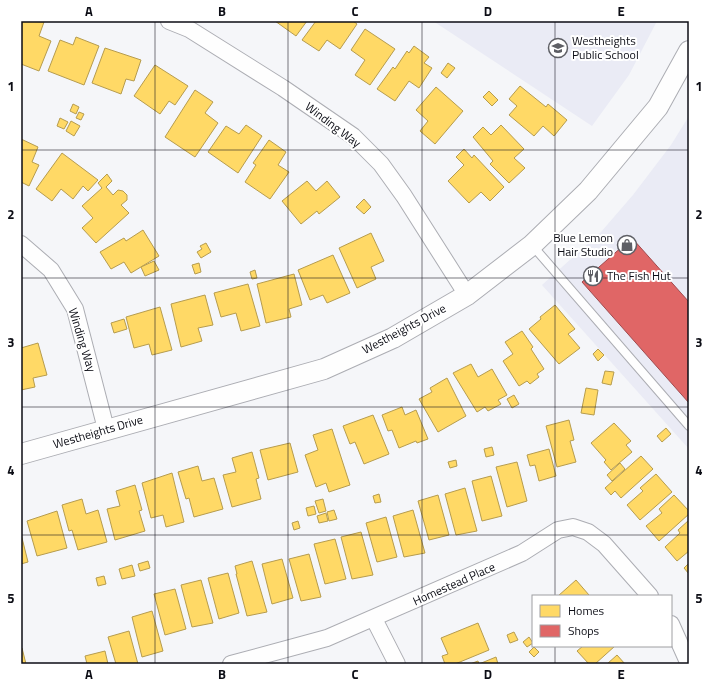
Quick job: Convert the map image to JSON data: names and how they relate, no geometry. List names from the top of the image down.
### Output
{
  "streets": {
    "street": ["Winding Way", "Westheights Drive", "Homestead Place"]
  },
  "crossings": [
    ["Winding Way", "Westheights Drive"]
  ],
  "places": {
    "school or university": ["Westheights Public School"],
    "shop": ["Blue Lemon Hair Studio"],
    "restaurant": ["The Fish Hut"]
  },
  "legend": ["Homes", "Shops"],
  "grid": {
    "columns": [
      "A",
      "B",
      "C",
      "D",
      "E"
    ],
    "rows": [
      "1",
      "2",
      "3",
      "4",
      "5"
    ]
  }
}
